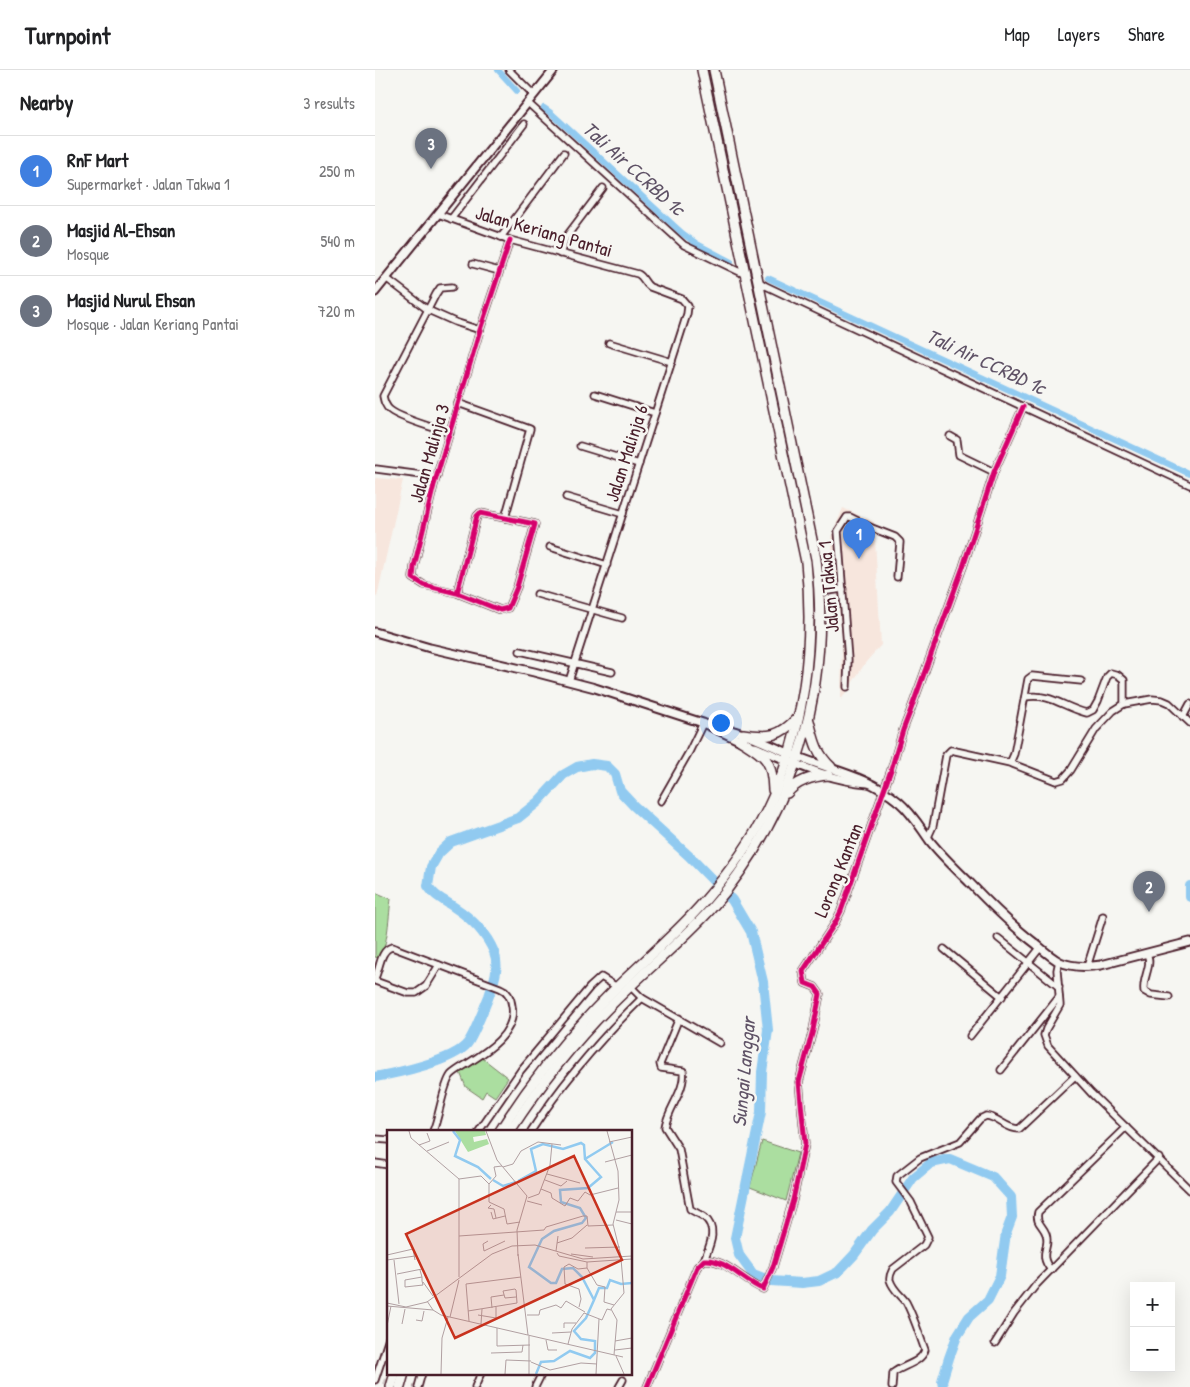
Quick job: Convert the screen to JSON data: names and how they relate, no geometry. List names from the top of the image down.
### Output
{
  "streets": {
    "street": [
      "Jalan Keriang Pantai",
      "Jalan Malinja 3",
      "Jalan Malinja 6",
      "Jalan Takwa 1",
      "Lorong Kantan"
    ]
  },
  "crossings": [
    ["Jalan Keriang Pantai", "Jalan Malinja 3"],
    ["Jalan Keriang Pantai", "Jalan Malinja 6"]
  ],
  "water": ["Tali Air CCRBD 1c", "Sungai Langgar"],
  "page": {
    "header": "Turnpoint",
    "nav": ["Map", "Layers", "Share"],
    "heading": ["Nearby", "3 results"],
    "pins": ["3", "1", "2"],
    "list": [
      {
        "mark": "1",
        "name": "RnF Mart",
        "note": "Supermarket · Jalan Takwa 1",
        "value": "250 m"
      },
      {
        "mark": "2",
        "name": "Masjid Al-Ehsan",
        "note": "Mosque",
        "value": "540 m"
      },
      {
        "mark": "3",
        "name": "Masjid Nurul Ehsan",
        "note": "Mosque · Jalan Keriang Pantai",
        "value": "720 m"
      }
    ],
    "map_buttons": ["+", "−"]
  }
}
